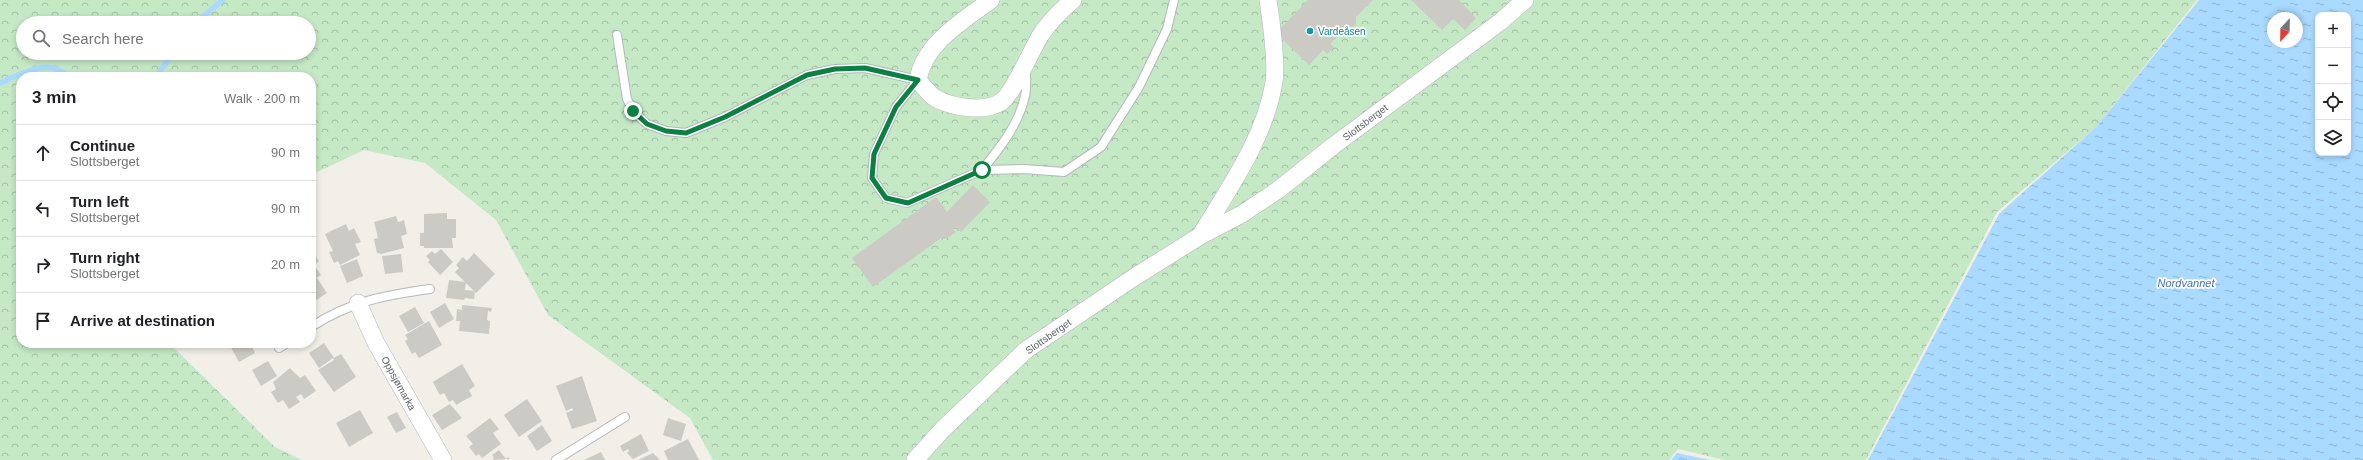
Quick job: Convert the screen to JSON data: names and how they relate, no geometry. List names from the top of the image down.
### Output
{
  "streets": {
    "street": ["Slottsberget", "Oppsjømarka"]
  },
  "water": ["Nordvannet"],
  "places": ["Vardeåsen"],
  "north": "bottom",
  "page": {
    "map_buttons": ["+", "−"],
    "search": "Search here",
    "heading": ["3 min", "Walk · 200 m"],
    "list": [
      ["Continue", "Slottsberget", "90 m"],
      ["Turn left", "Slottsberget", "90 m"],
      ["Turn right", "Slottsberget", "20 m"],
      "Arrive at destination"
    ]
  }
}
